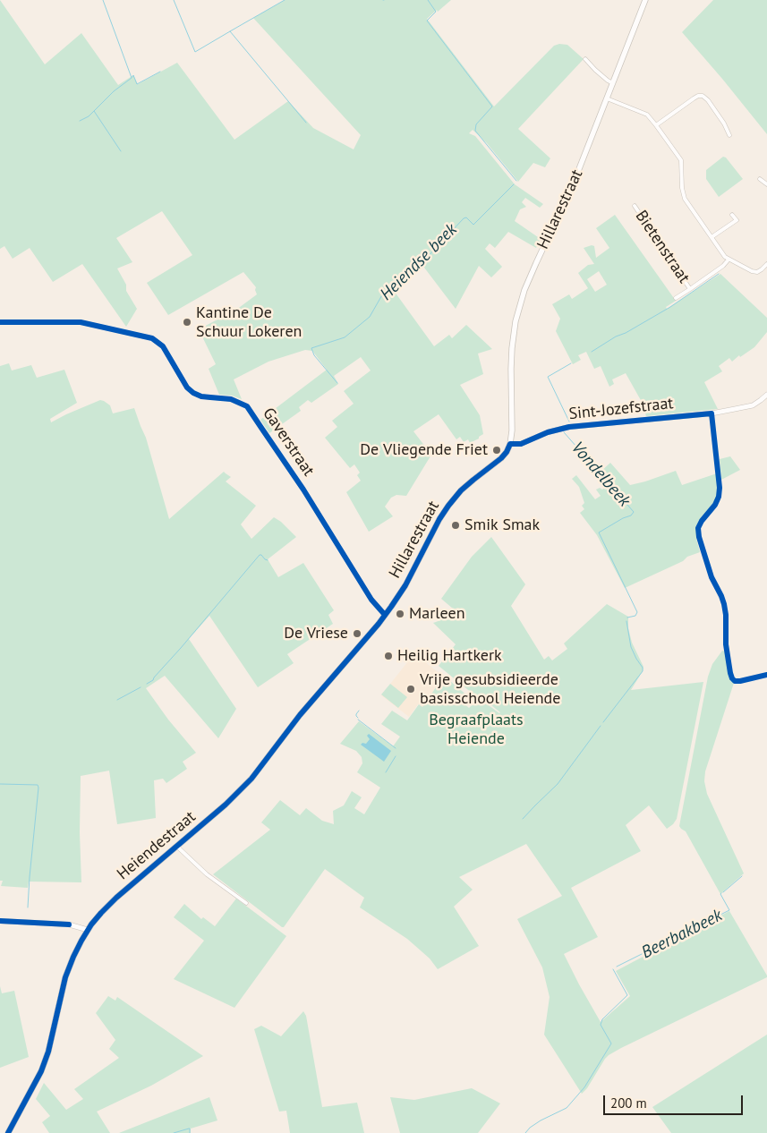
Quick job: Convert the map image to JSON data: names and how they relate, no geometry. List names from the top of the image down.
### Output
{
  "streets": {
    "main road": ["Hillarestraat", "Heiendestraat"],
    "street": ["Bietenstraat", "Sint-Jozefstraat", "Gaverstraat"]
  },
  "crossings": [
    ["Hillarestraat", "Sint-Jozefstraat"],
    ["Hillarestraat", "Gaverstraat"],
    ["Hillarestraat", "Heiendestraat"],
    ["Gaverstraat", "Heiendestraat"]
  ],
  "water": ["Heiendse beek", "Vondelbeek", "Beerbakbeek"],
  "parks": ["Begraafplaats Heiende"],
  "places": [
    "Kantine De Schuur Lokeren",
    "De Vliegende Friet",
    "Smik Smak",
    "Marleen",
    "De Vriese",
    "Heilig Hartkerk",
    "Vrije gesubsidieerde basisschool Heiende"
  ],
  "scale_bar": "200 m"
}
